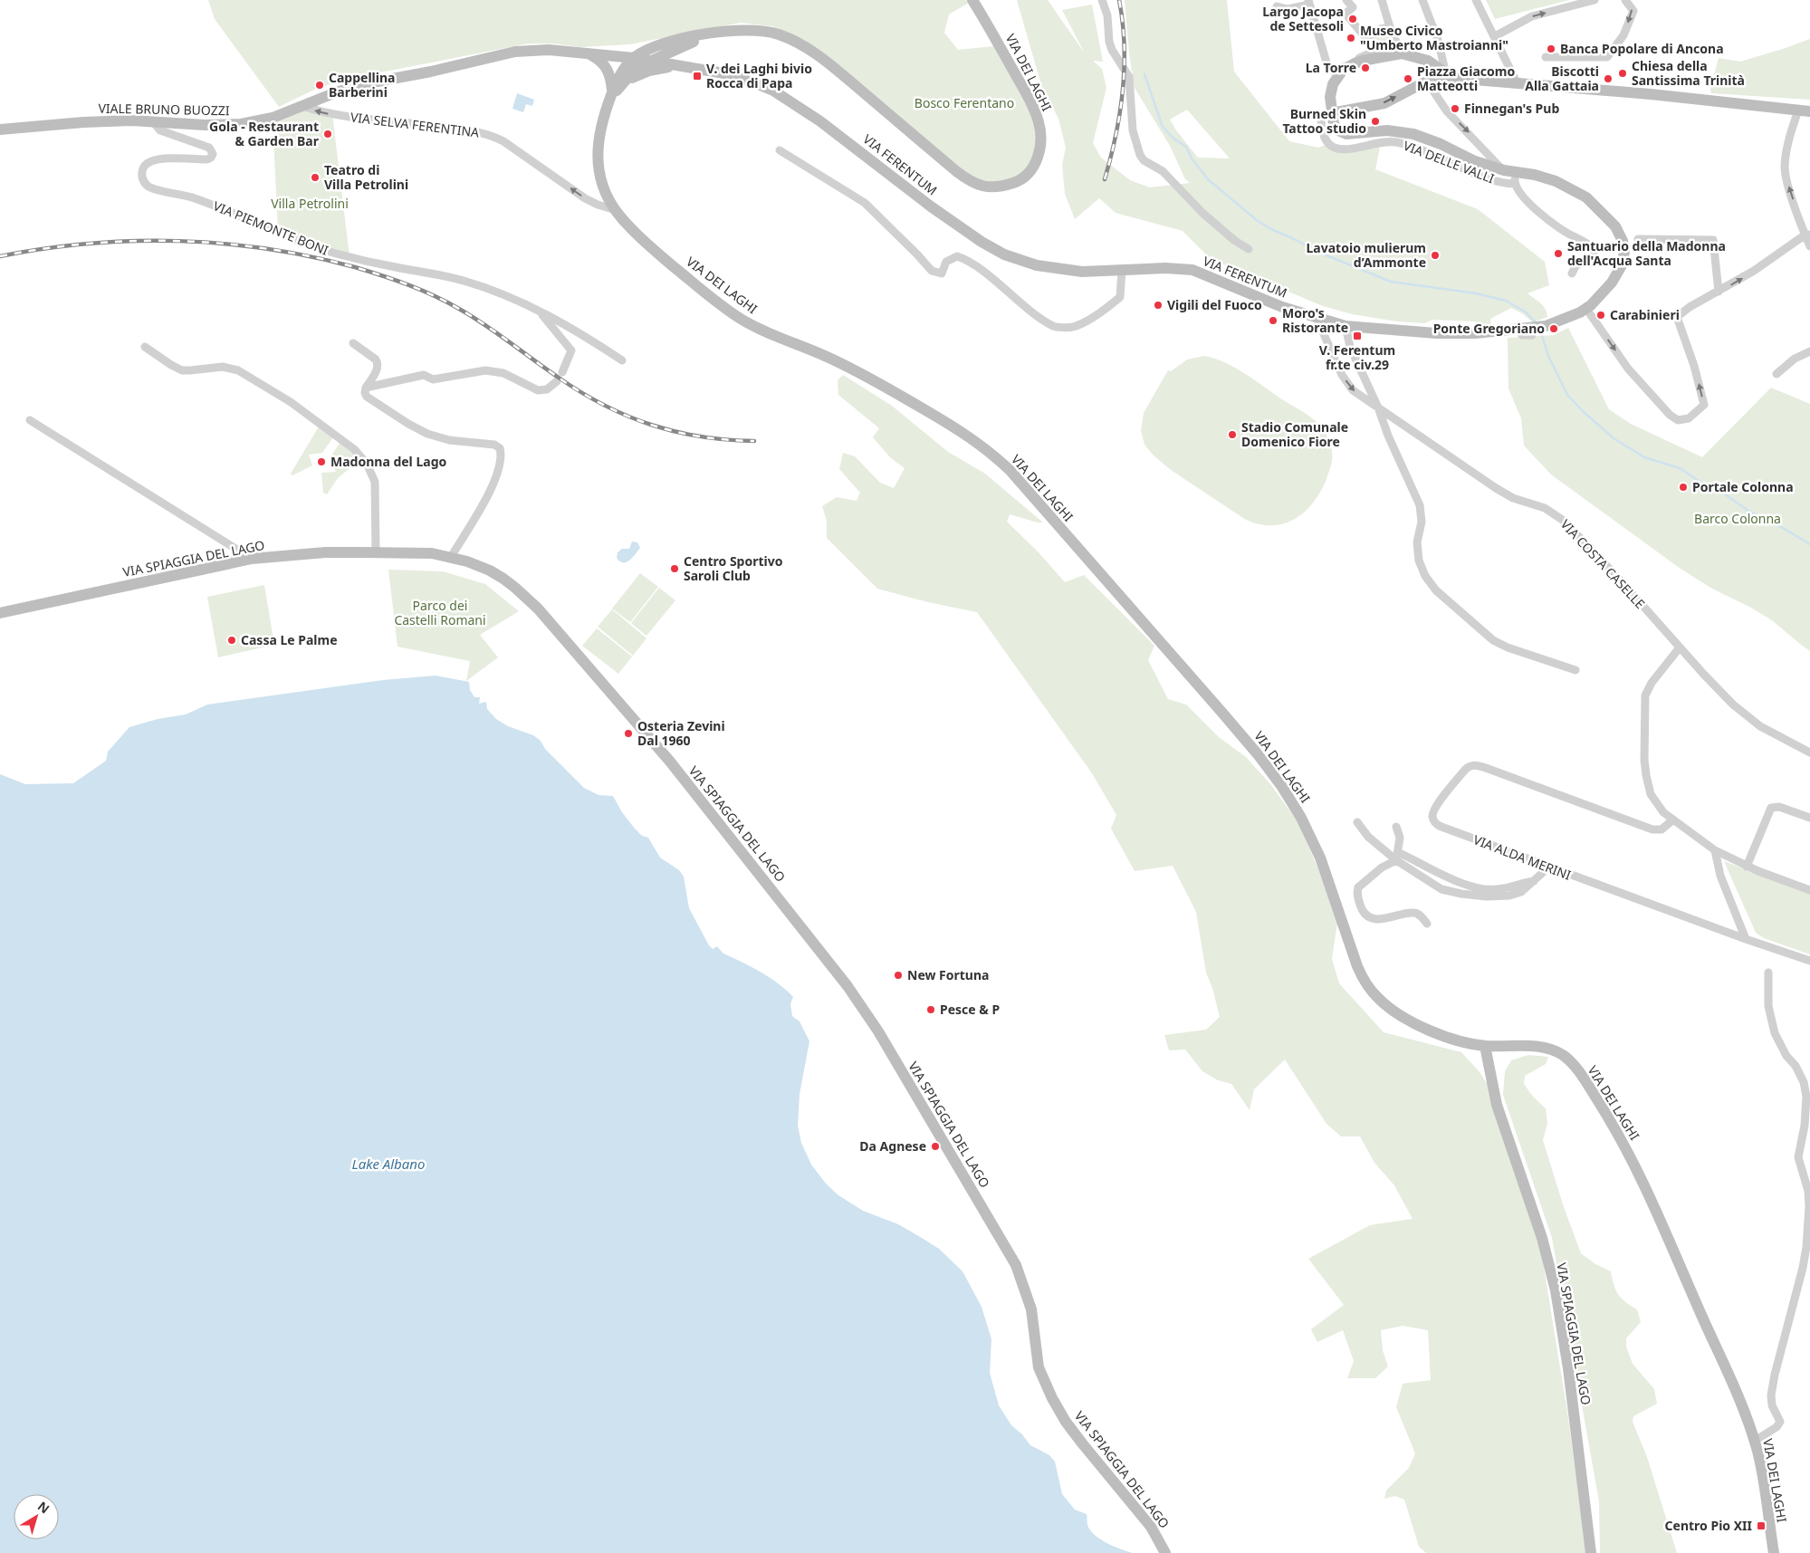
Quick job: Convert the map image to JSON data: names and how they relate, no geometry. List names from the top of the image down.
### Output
{
  "streets": {
    "main road": [
      "VIA DEI LAGHI",
      "VIALE BRUNO BUOZZI",
      "VIA FERENTUM",
      "VIA SPIAGGIA DEL LAGO"
    ],
    "street": [
      "VIA SELVA FERENTINA",
      "VIA DELLE VALLI",
      "VIA PIEMONTE BONI",
      "VIA COSTA CASELLE",
      "VIA ALDA MERINI"
    ]
  },
  "crossings": [
    ["VIA DEI LAGHI", "VIA SELVA FERENTINA"],
    ["VIA DEI LAGHI", "VIA FERENTUM"],
    ["VIA DEI LAGHI", "VIA SPIAGGIA DEL LAGO"],
    ["VIALE BRUNO BUOZZI", "VIA SELVA FERENTINA"],
    ["VIALE BRUNO BUOZZI", "VIA FERENTUM"],
    ["VIALE BRUNO BUOZZI", "VIA PIEMONTE BONI"],
    ["VIA DELLE VALLI", "VIA FERENTUM"],
    ["VIA FERENTUM", "VIA COSTA CASELLE"]
  ],
  "one_way": ["VIA SELVA FERENTINA"],
  "water": ["Lake Albano"],
  "parks": [
    "Bosco Ferentano",
    "Villa Petrolini",
    "Barco Colonna",
    "Parco dei Castelli Romani"
  ],
  "places": {
    "other": [
      "Largo Jacopa de Settesoli",
      "Museo Civico \"Umberto Mastroianni\"",
      "Banca Popolare di Ancona",
      "La Torre",
      "Chiesa della Santissima Trinità",
      "Piazza Giacomo Matteotti",
      "Biscotti Alla Gattaia",
      "Cappellina Barberini",
      "Finnegan's Pub",
      "Burned Skin Tattoo studio",
      "Gola - Restaurant & Garden Bar",
      "Teatro di Villa Petrolini",
      "Santuario della Madonna dell'Acqua Santa",
      "Lavatoio mulierum d’Ammonte",
      "Vigili del Fuoco",
      "Carabinieri",
      "Moro's Ristorante",
      "Ponte Gregoriano",
      "Stadio Comunale Domenico Fiore",
      "Madonna del Lago",
      "Portale Colonna",
      "Centro Sportivo Saroli Club",
      "Cassa Le Palme",
      "Osteria Zevini Dal 1960",
      "New Fortuna",
      "Pesce & P",
      "Da Agnese"
    ],
    "transit": ["V. dei Laghi bivio Rocca di Papa", "V. Ferentum fr.te civ.29", "Centro Pio XII"]
  },
  "north": "top right"
}
